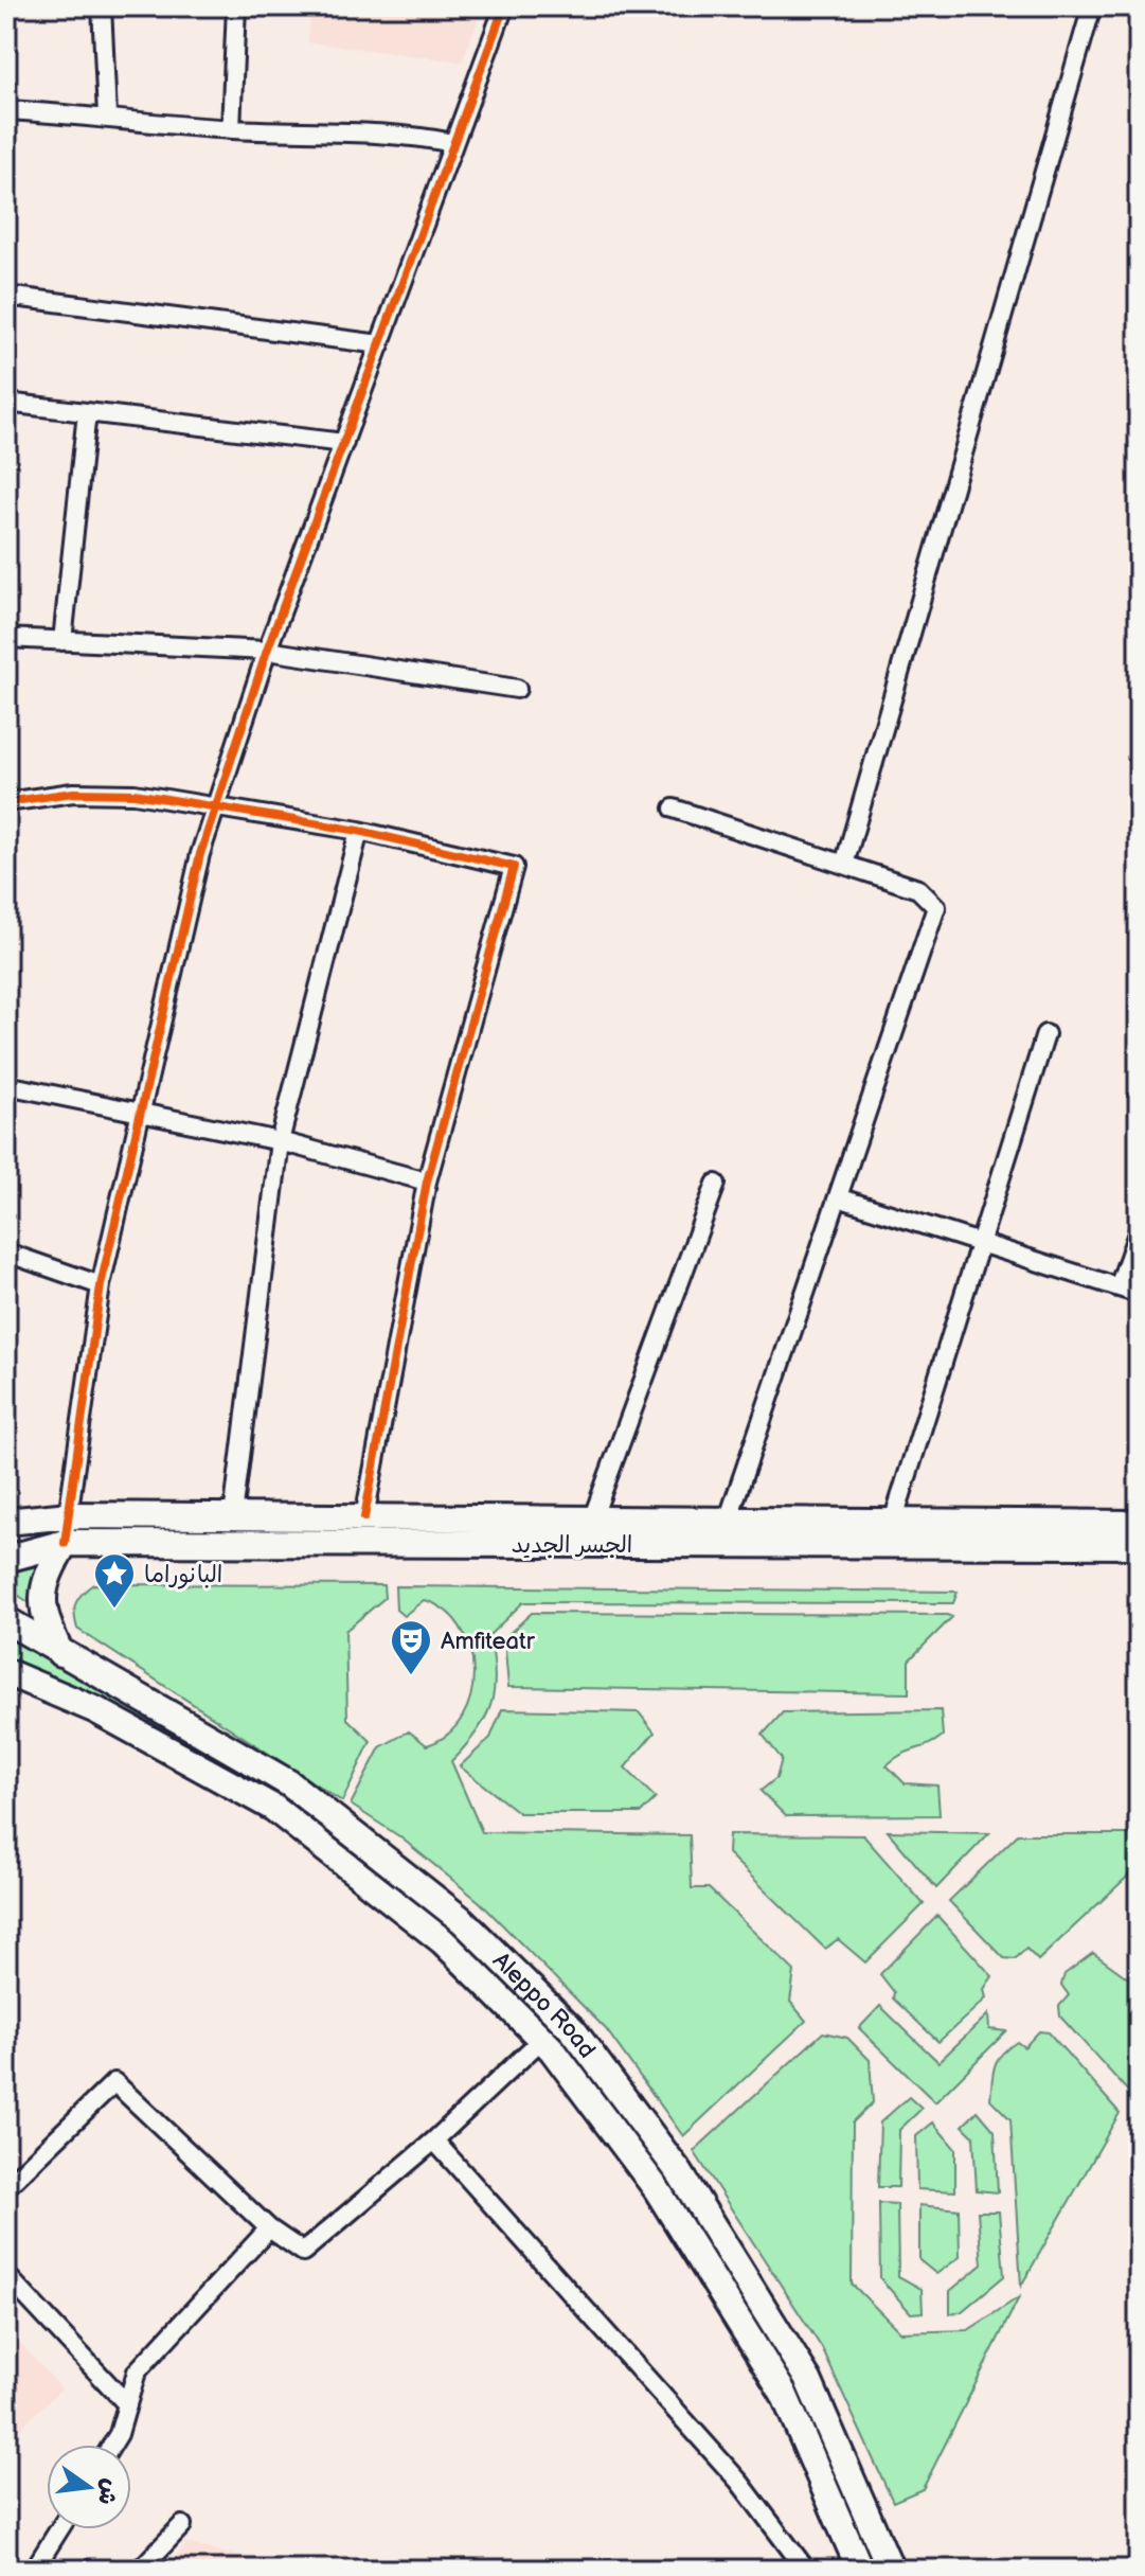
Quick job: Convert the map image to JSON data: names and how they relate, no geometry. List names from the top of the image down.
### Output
{
  "streets": {
    "main road": ["الجسر الجديد", "Aleppo Road"]
  },
  "places": {
    "place": ["البانوراما"],
    "theatre": ["Amfiteatr"]
  },
  "north": "right"
}
